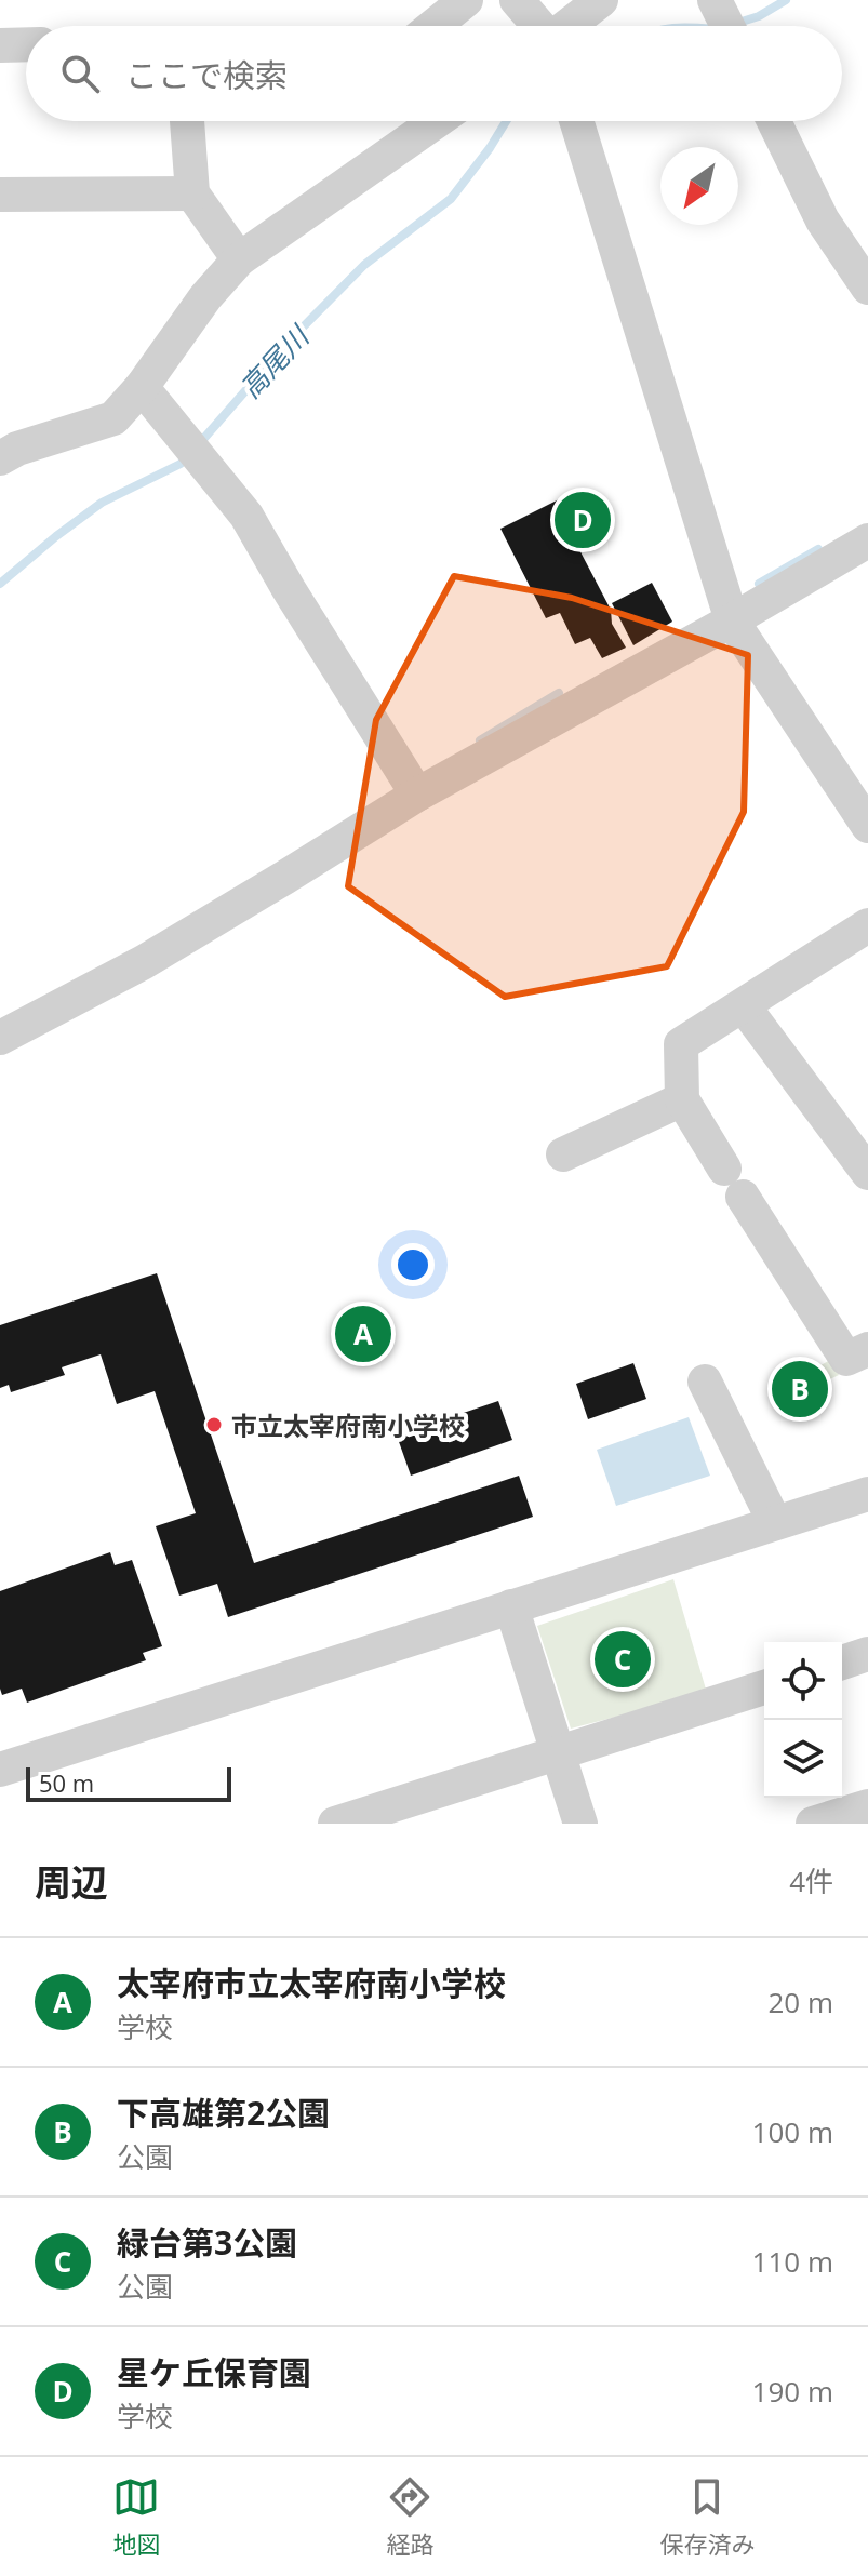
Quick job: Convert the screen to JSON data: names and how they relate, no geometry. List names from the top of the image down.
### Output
{
  "water": ["高尾川"],
  "places": ["市立太宰府南小学校"],
  "scale_bar": "50 m",
  "north": "bottom left",
  "page": {
    "search": "ここで検索",
    "pins": [
      "D",
      "A",
      "B",
      "C"
    ],
    "scale": "50 m",
    "heading": ["周辺", "4件"],
    "list": [
      {
        "mark": "A",
        "name": "太宰府市立太宰府南小学校",
        "note": "学校",
        "value": "20 m"
      },
      {
        "mark": "B",
        "name": "下高雄第2公園",
        "note": "公園",
        "value": "100 m"
      },
      {
        "mark": "C",
        "name": "緑台第3公園",
        "note": "公園",
        "value": "110 m"
      },
      {
        "mark": "D",
        "name": "星ケ丘保育園",
        "note": "学校",
        "value": "190 m"
      }
    ],
    "nav": ["地図", "経路", "保存済み"]
  }
}
